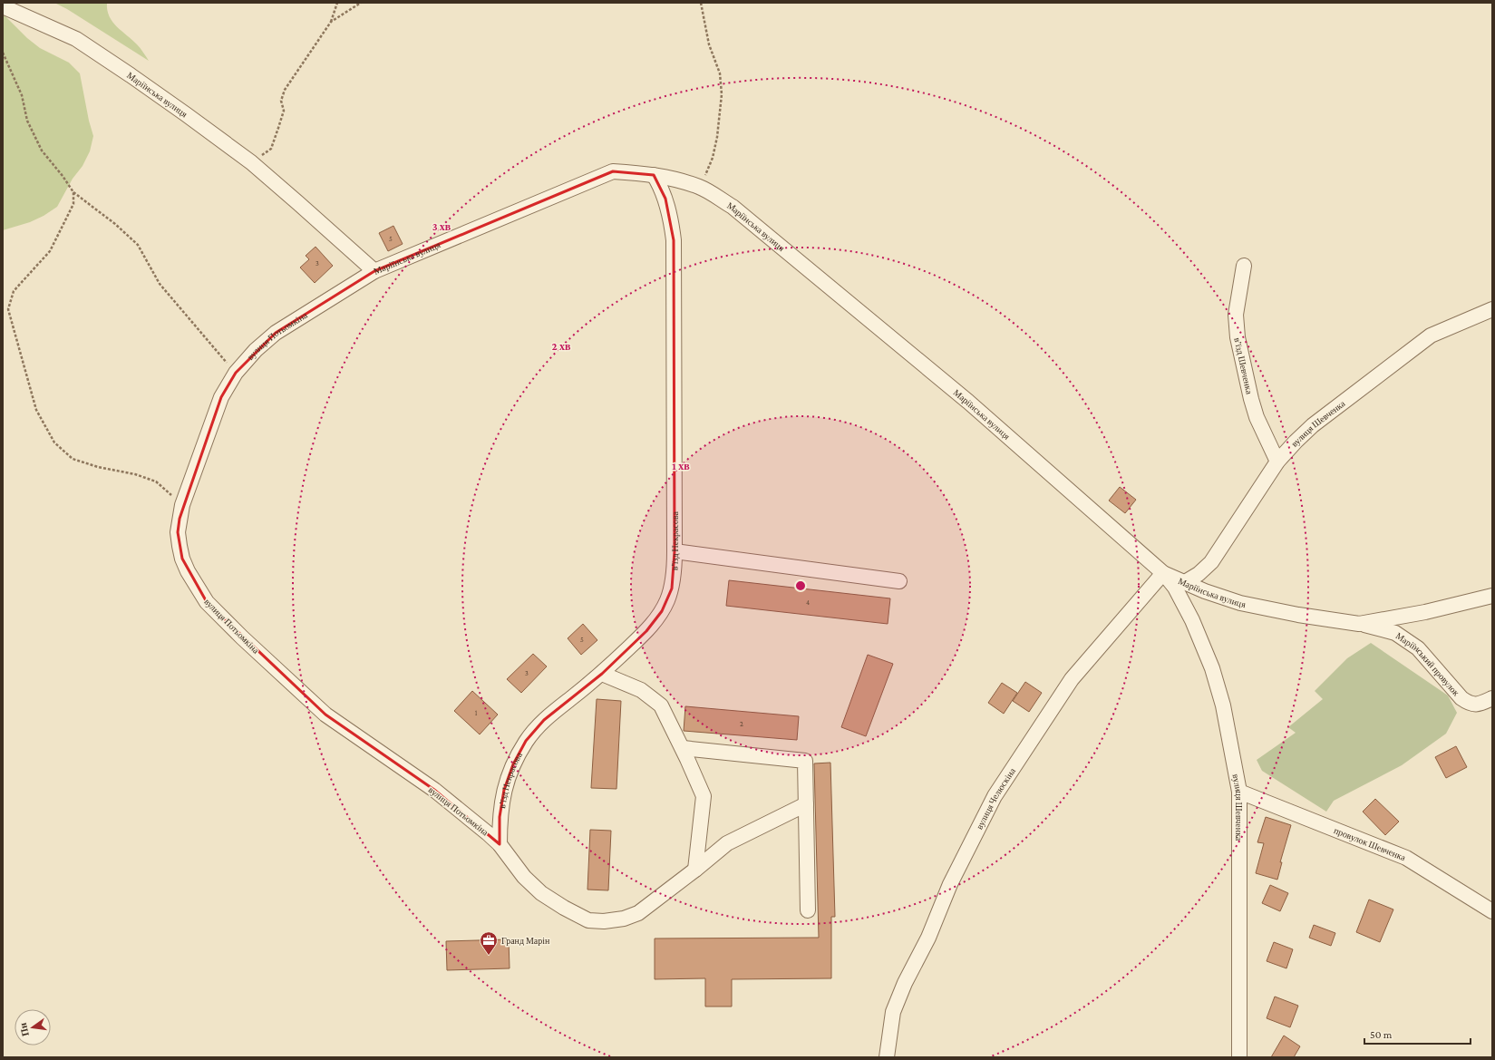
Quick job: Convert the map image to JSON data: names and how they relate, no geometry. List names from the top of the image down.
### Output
{
  "streets": {
    "street": [
      "Маріїнська вулиця",
      "вулиця Потьомкіна",
      "в’їзд Шевченка",
      "вулиця Шевченка",
      "в'їзд Некрасова",
      "Маріїнський провулок",
      "вулиця Челюскіна",
      "провулок Шевченка"
    ]
  },
  "crossings": [
    ["Маріїнська вулиця", "вулиця Потьомкіна"],
    ["Маріїнська вулиця", "вулиця Шевченка"],
    ["Маріїнська вулиця", "в'їзд Некрасова"],
    ["Маріїнська вулиця", "Маріїнський провулок"],
    ["Маріїнська вулиця", "вулиця Челюскіна"],
    ["вулиця Потьомкіна", "в'їзд Некрасова"],
    ["в’їзд Шевченка", "вулиця Шевченка"],
    ["вулиця Шевченка", "вулиця Челюскіна"],
    ["вулиця Шевченка", "провулок Шевченка"]
  ],
  "places": {
    "office": ["Гранд Марін"]
  },
  "house_numbers": [
    "5",
    "3",
    "4",
    "5",
    "3",
    "1",
    "2"
  ],
  "scale_bar": "50 m",
  "north": "left",
  "rings": ["3 хв", "2 хв", "1 хв"]
}
